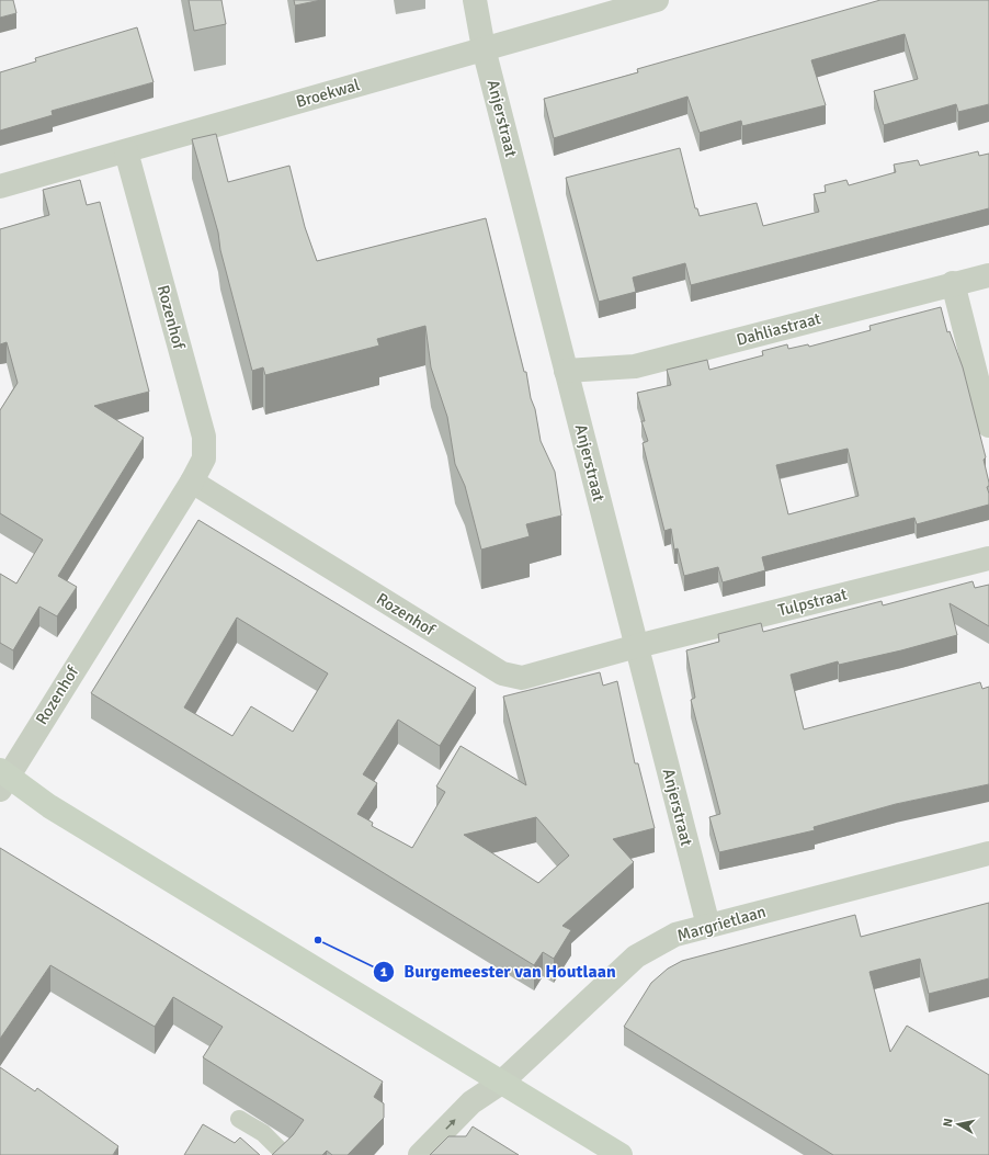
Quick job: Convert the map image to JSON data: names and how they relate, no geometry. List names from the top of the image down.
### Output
{
  "streets": {
    "street": [
      "Broekwal",
      "Anjerstraat",
      "Rozenhof",
      "Dahliastraat",
      "Tulpstraat",
      "Margrietlaan"
    ]
  },
  "crossings": [
    ["Broekwal", "Anjerstraat"],
    ["Broekwal", "Rozenhof"],
    ["Anjerstraat", "Rozenhof"],
    ["Anjerstraat", "Dahliastraat"],
    ["Anjerstraat", "Tulpstraat"],
    ["Anjerstraat", "Margrietlaan"],
    ["Rozenhof", "Tulpstraat"]
  ],
  "places": ["Burgemeester van Houtlaan"],
  "north": "left"
}
